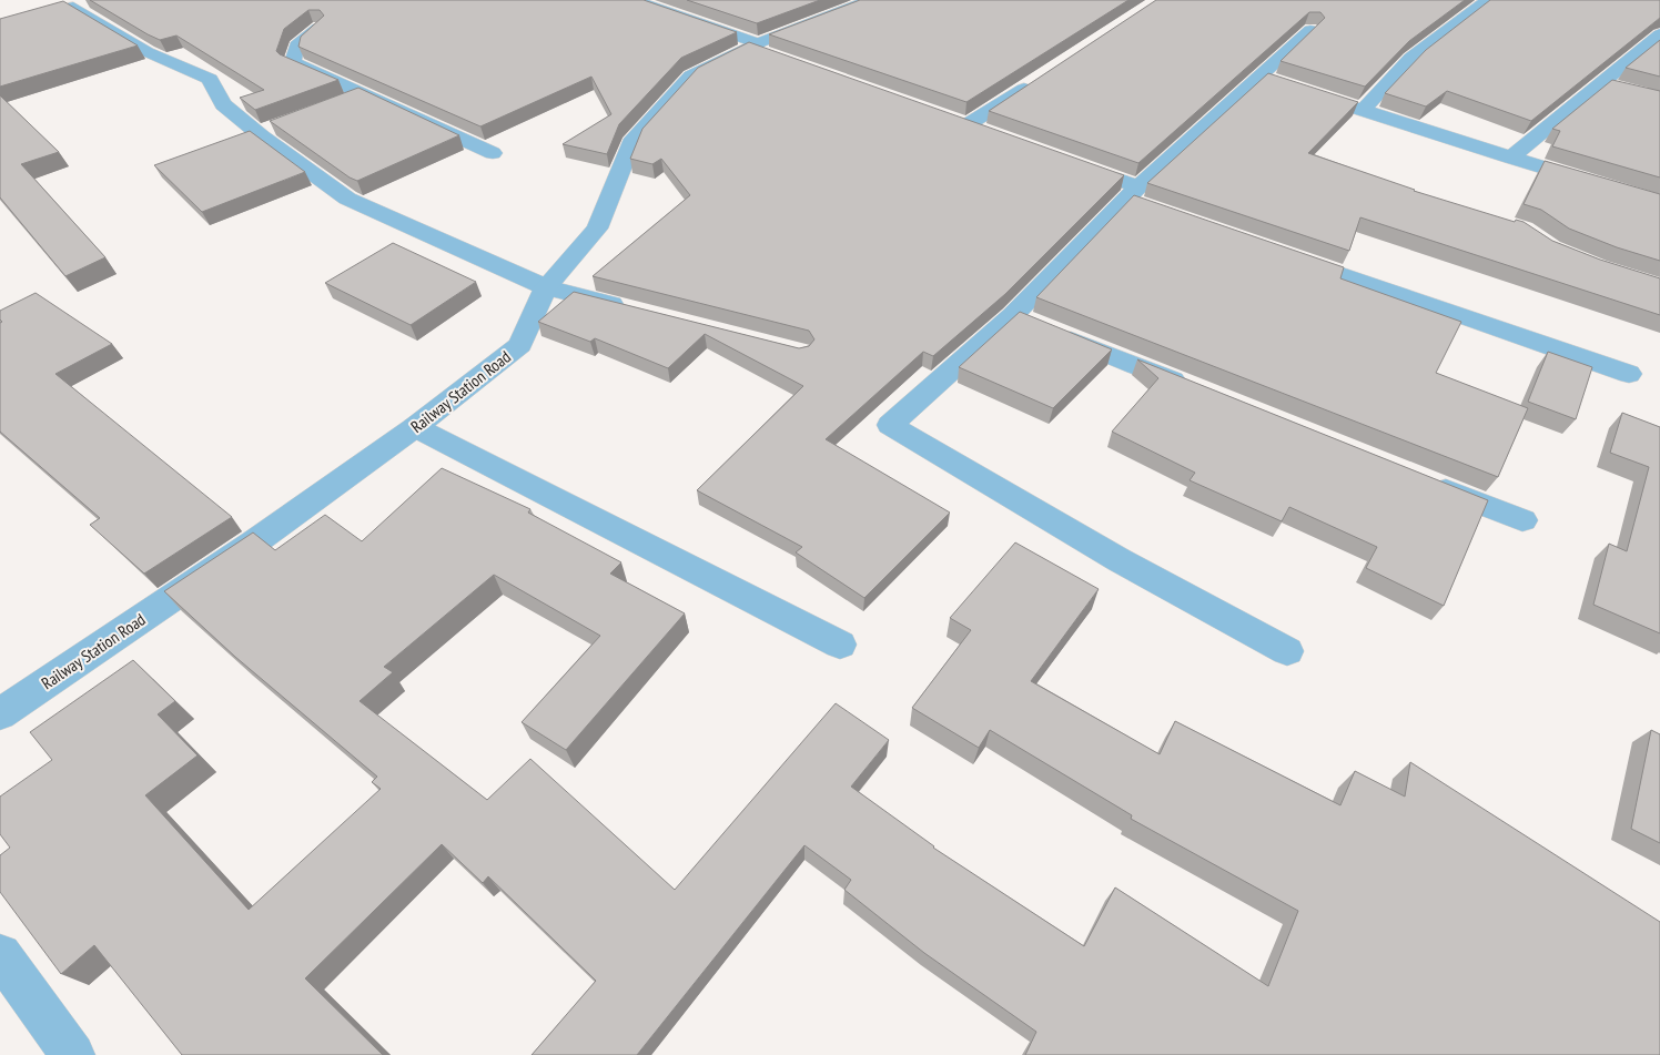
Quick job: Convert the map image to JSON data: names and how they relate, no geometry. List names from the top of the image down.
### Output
{
  "streets": {
    "street": ["Railway Station Road"]
  }
}
